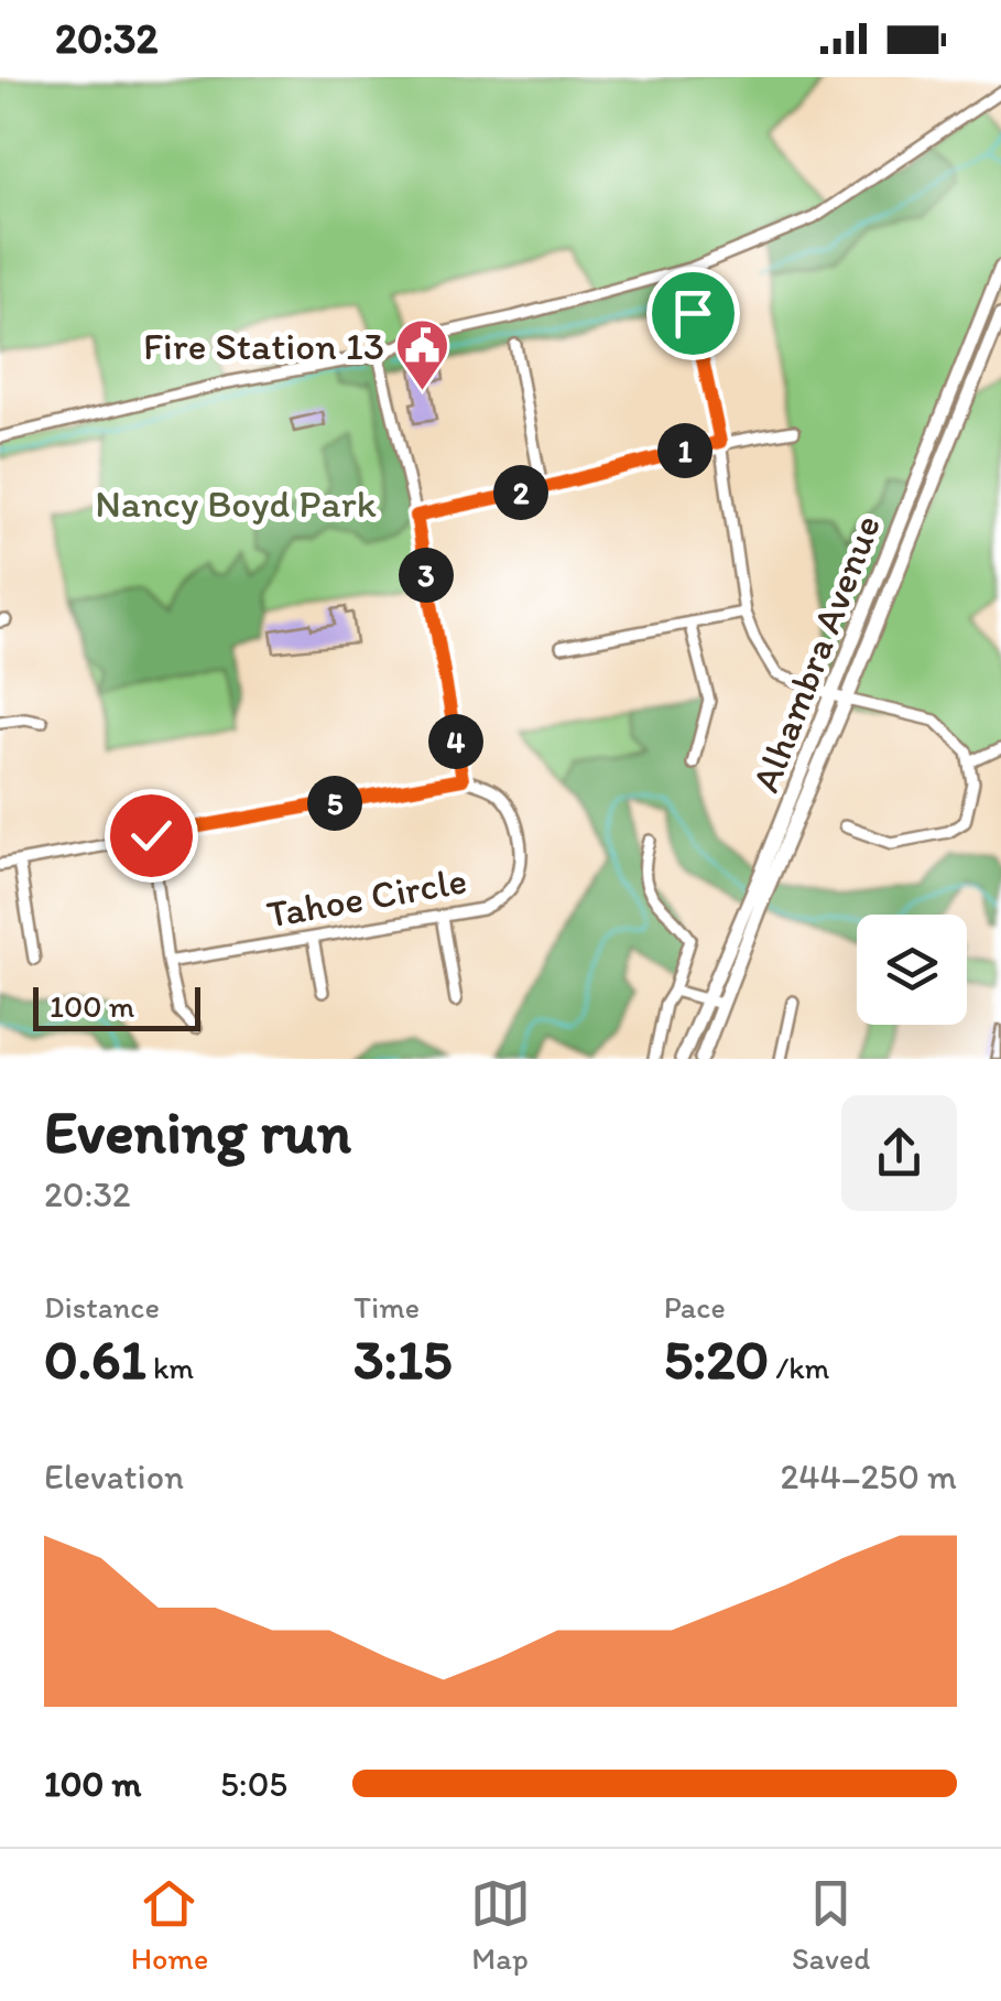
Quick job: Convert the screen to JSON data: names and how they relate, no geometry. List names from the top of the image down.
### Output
{
  "streets": {
    "main road": ["Alhambra Avenue"],
    "street": ["Tahoe Circle"]
  },
  "parks": ["Nancy Boyd Park"],
  "places": {
    "public building": ["Fire Station 13"]
  },
  "scale_bar": "100 m",
  "page": {
    "status": "20:32",
    "pins": [
      "1",
      "2",
      "3",
      "4",
      "5"
    ],
    "scale": "100 m",
    "heading": ["Evening run", "20:32"],
    "stats": [
      ["Distance", "0.61 km"],
      ["Time", "3:15"],
      ["Pace", "5:20 /km"]
    ],
    "chart": ["Elevation", "244–250 m"],
    "list": [
      {
        "name": "100 m",
        "note": "5:05"
      }
    ],
    "tabs": ["Home", "Map", "Saved"]
  }
}
